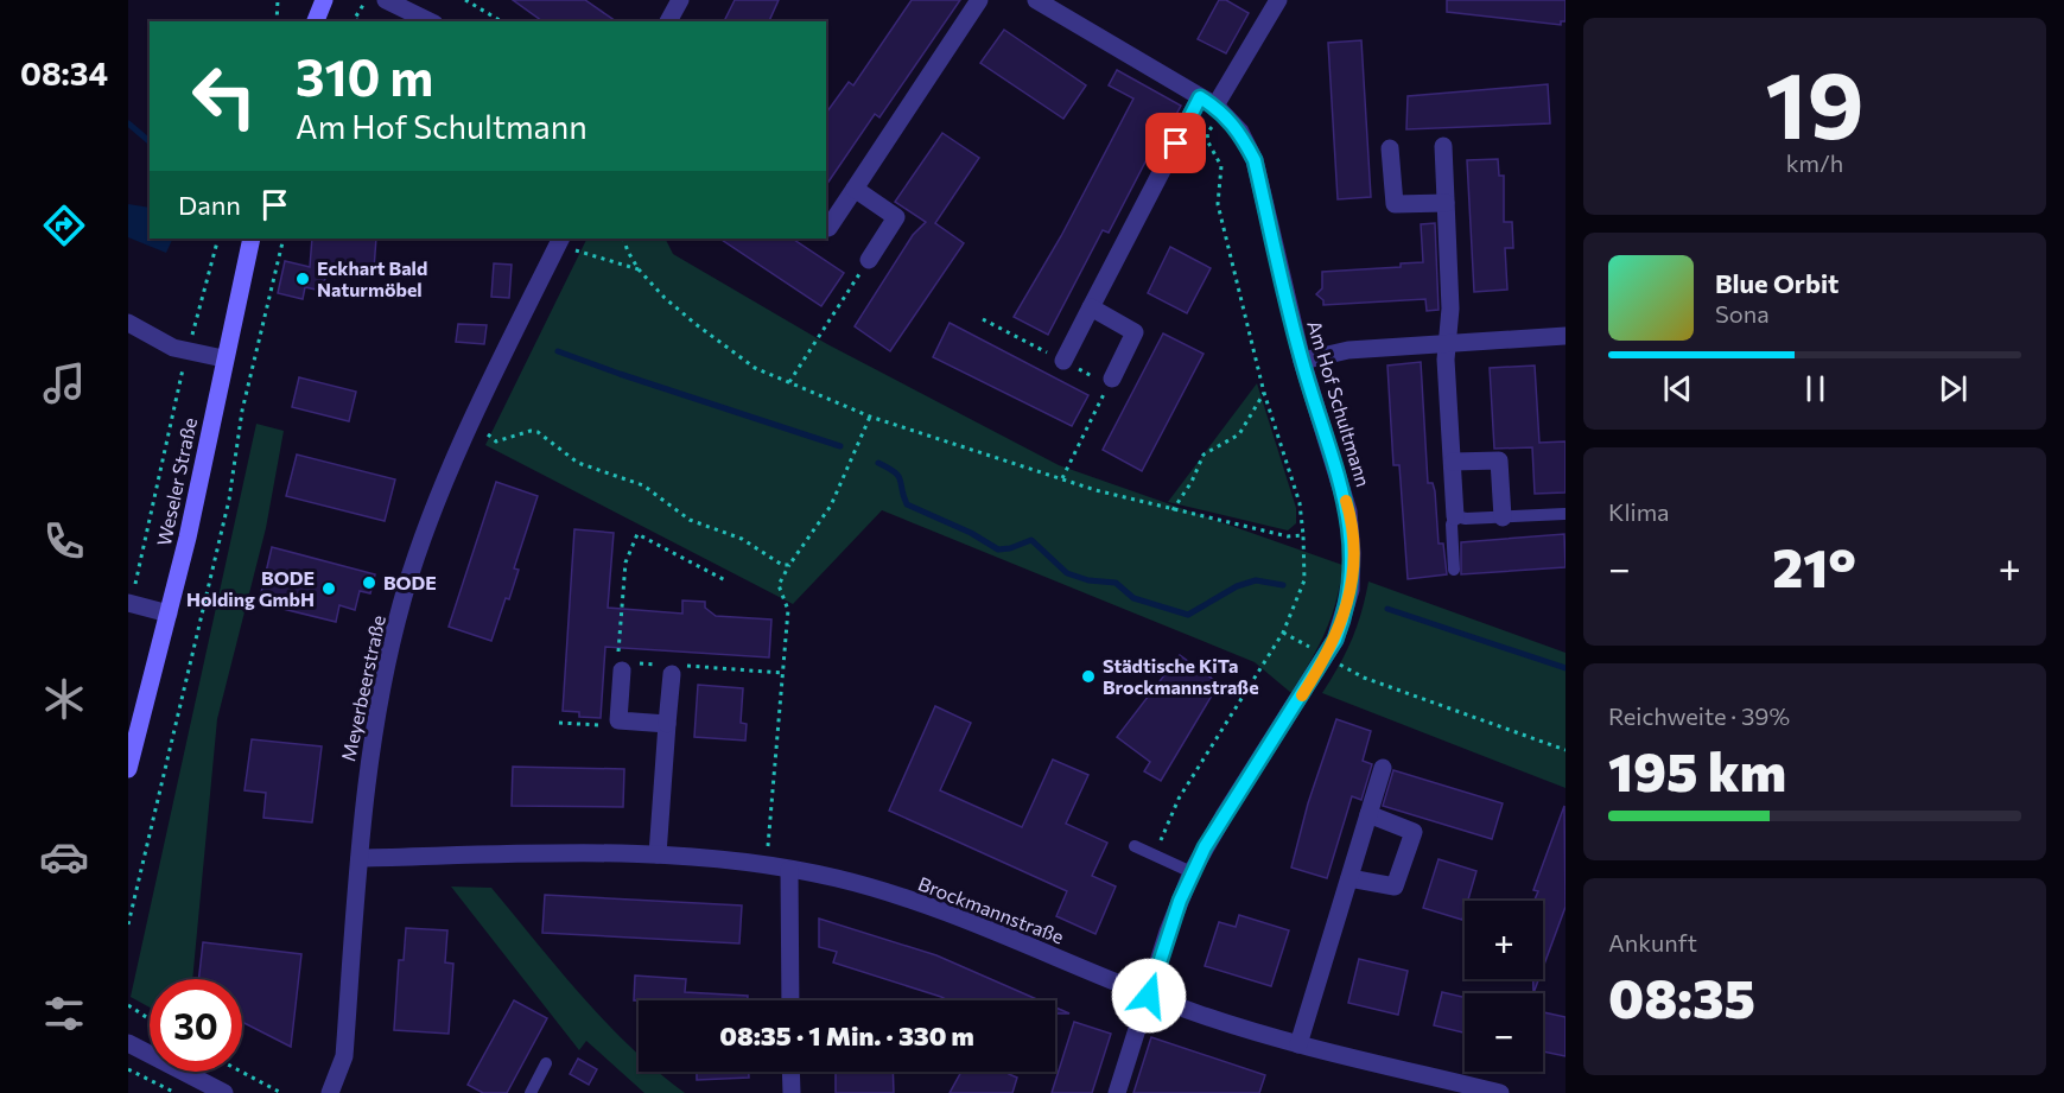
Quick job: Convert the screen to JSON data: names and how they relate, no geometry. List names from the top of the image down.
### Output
{
  "streets": {
    "main road": ["Weseler Straße"],
    "street": ["Am Hof Schultmann", "Meyerbeerstraße", "Brockmannstraße"]
  },
  "crossings": [
    ["Am Hof Schultmann", "Brockmannstraße"],
    ["Meyerbeerstraße", "Brockmannstraße"]
  ],
  "places": [
    "Eckhart Bald Naturmöbel",
    "BODE",
    "BODE Holding GmbH",
    "Städtische KiTa Brockmannstraße"
  ],
  "page": {
    "tabs": "08:34",
    "tile": [
      ["19", "km/h"],
      "Klima",
      ["Reichweite · 39%", "195 km"],
      ["Ankunft", "08:35"]
    ],
    "turn": ["310 m", "Am Hof Schultmann"],
    "then": "Dann",
    "song": ["Blue Orbit", "Sona"],
    "heat": ["−", "21°", "+"],
    "map_buttons": ["+", "−"],
    "limit": "30",
    "trip": "08:35 · 1 Min. · 330 m"
  }
}
